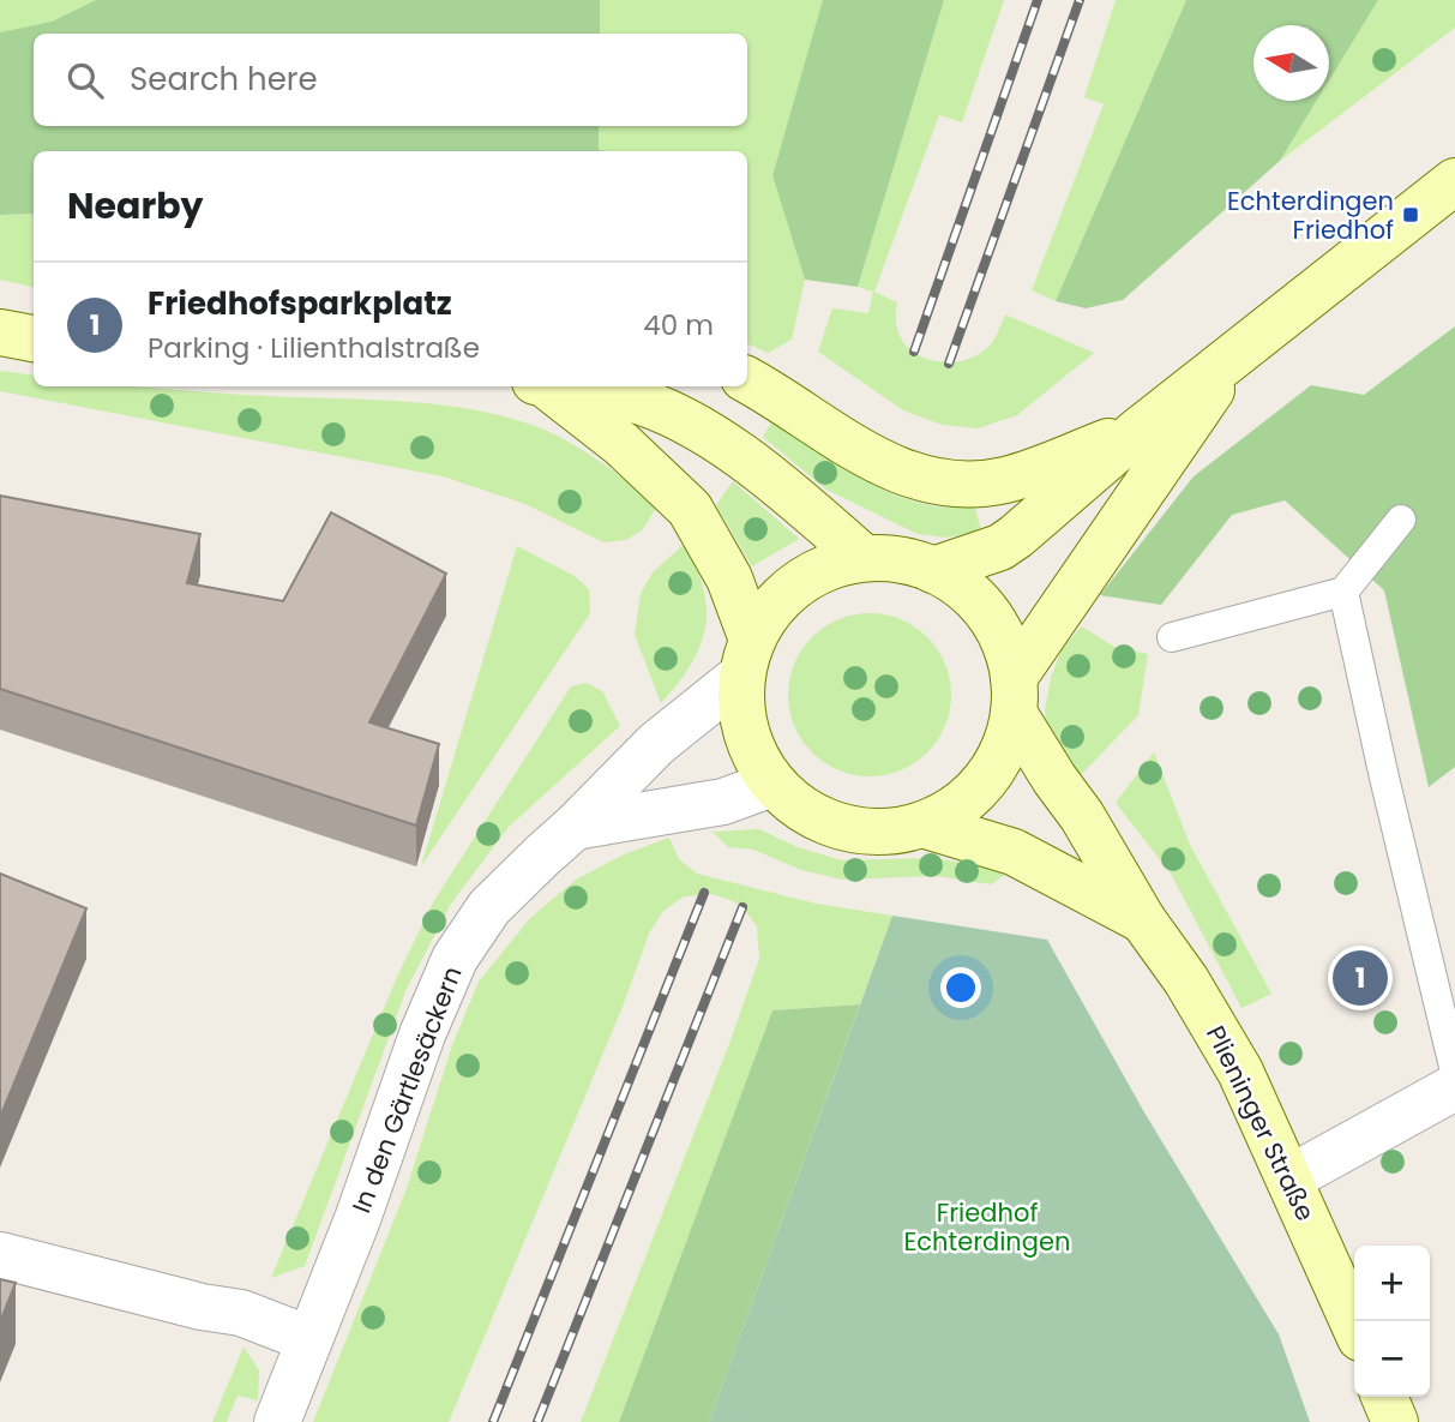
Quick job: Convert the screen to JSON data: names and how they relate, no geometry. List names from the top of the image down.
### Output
{
  "streets": {
    "main road": ["Plieninger Straße"],
    "street": ["In den Gärtlesäckern"]
  },
  "crossings": [
    ["In den Gärtlesäckern", "Plieninger Straße"]
  ],
  "parks": ["Friedhof Echterdingen"],
  "places": {
    "transit": ["Echterdingen Friedhof"]
  },
  "north": "left",
  "page": {
    "search": "Search here",
    "heading": "Nearby",
    "list": [
      {
        "mark": "1",
        "name": "Friedhofsparkplatz",
        "note": "Parking · Lilienthalstraße",
        "value": "40 m"
      }
    ],
    "pins": "1",
    "map_buttons": ["+", "−"]
  }
}
